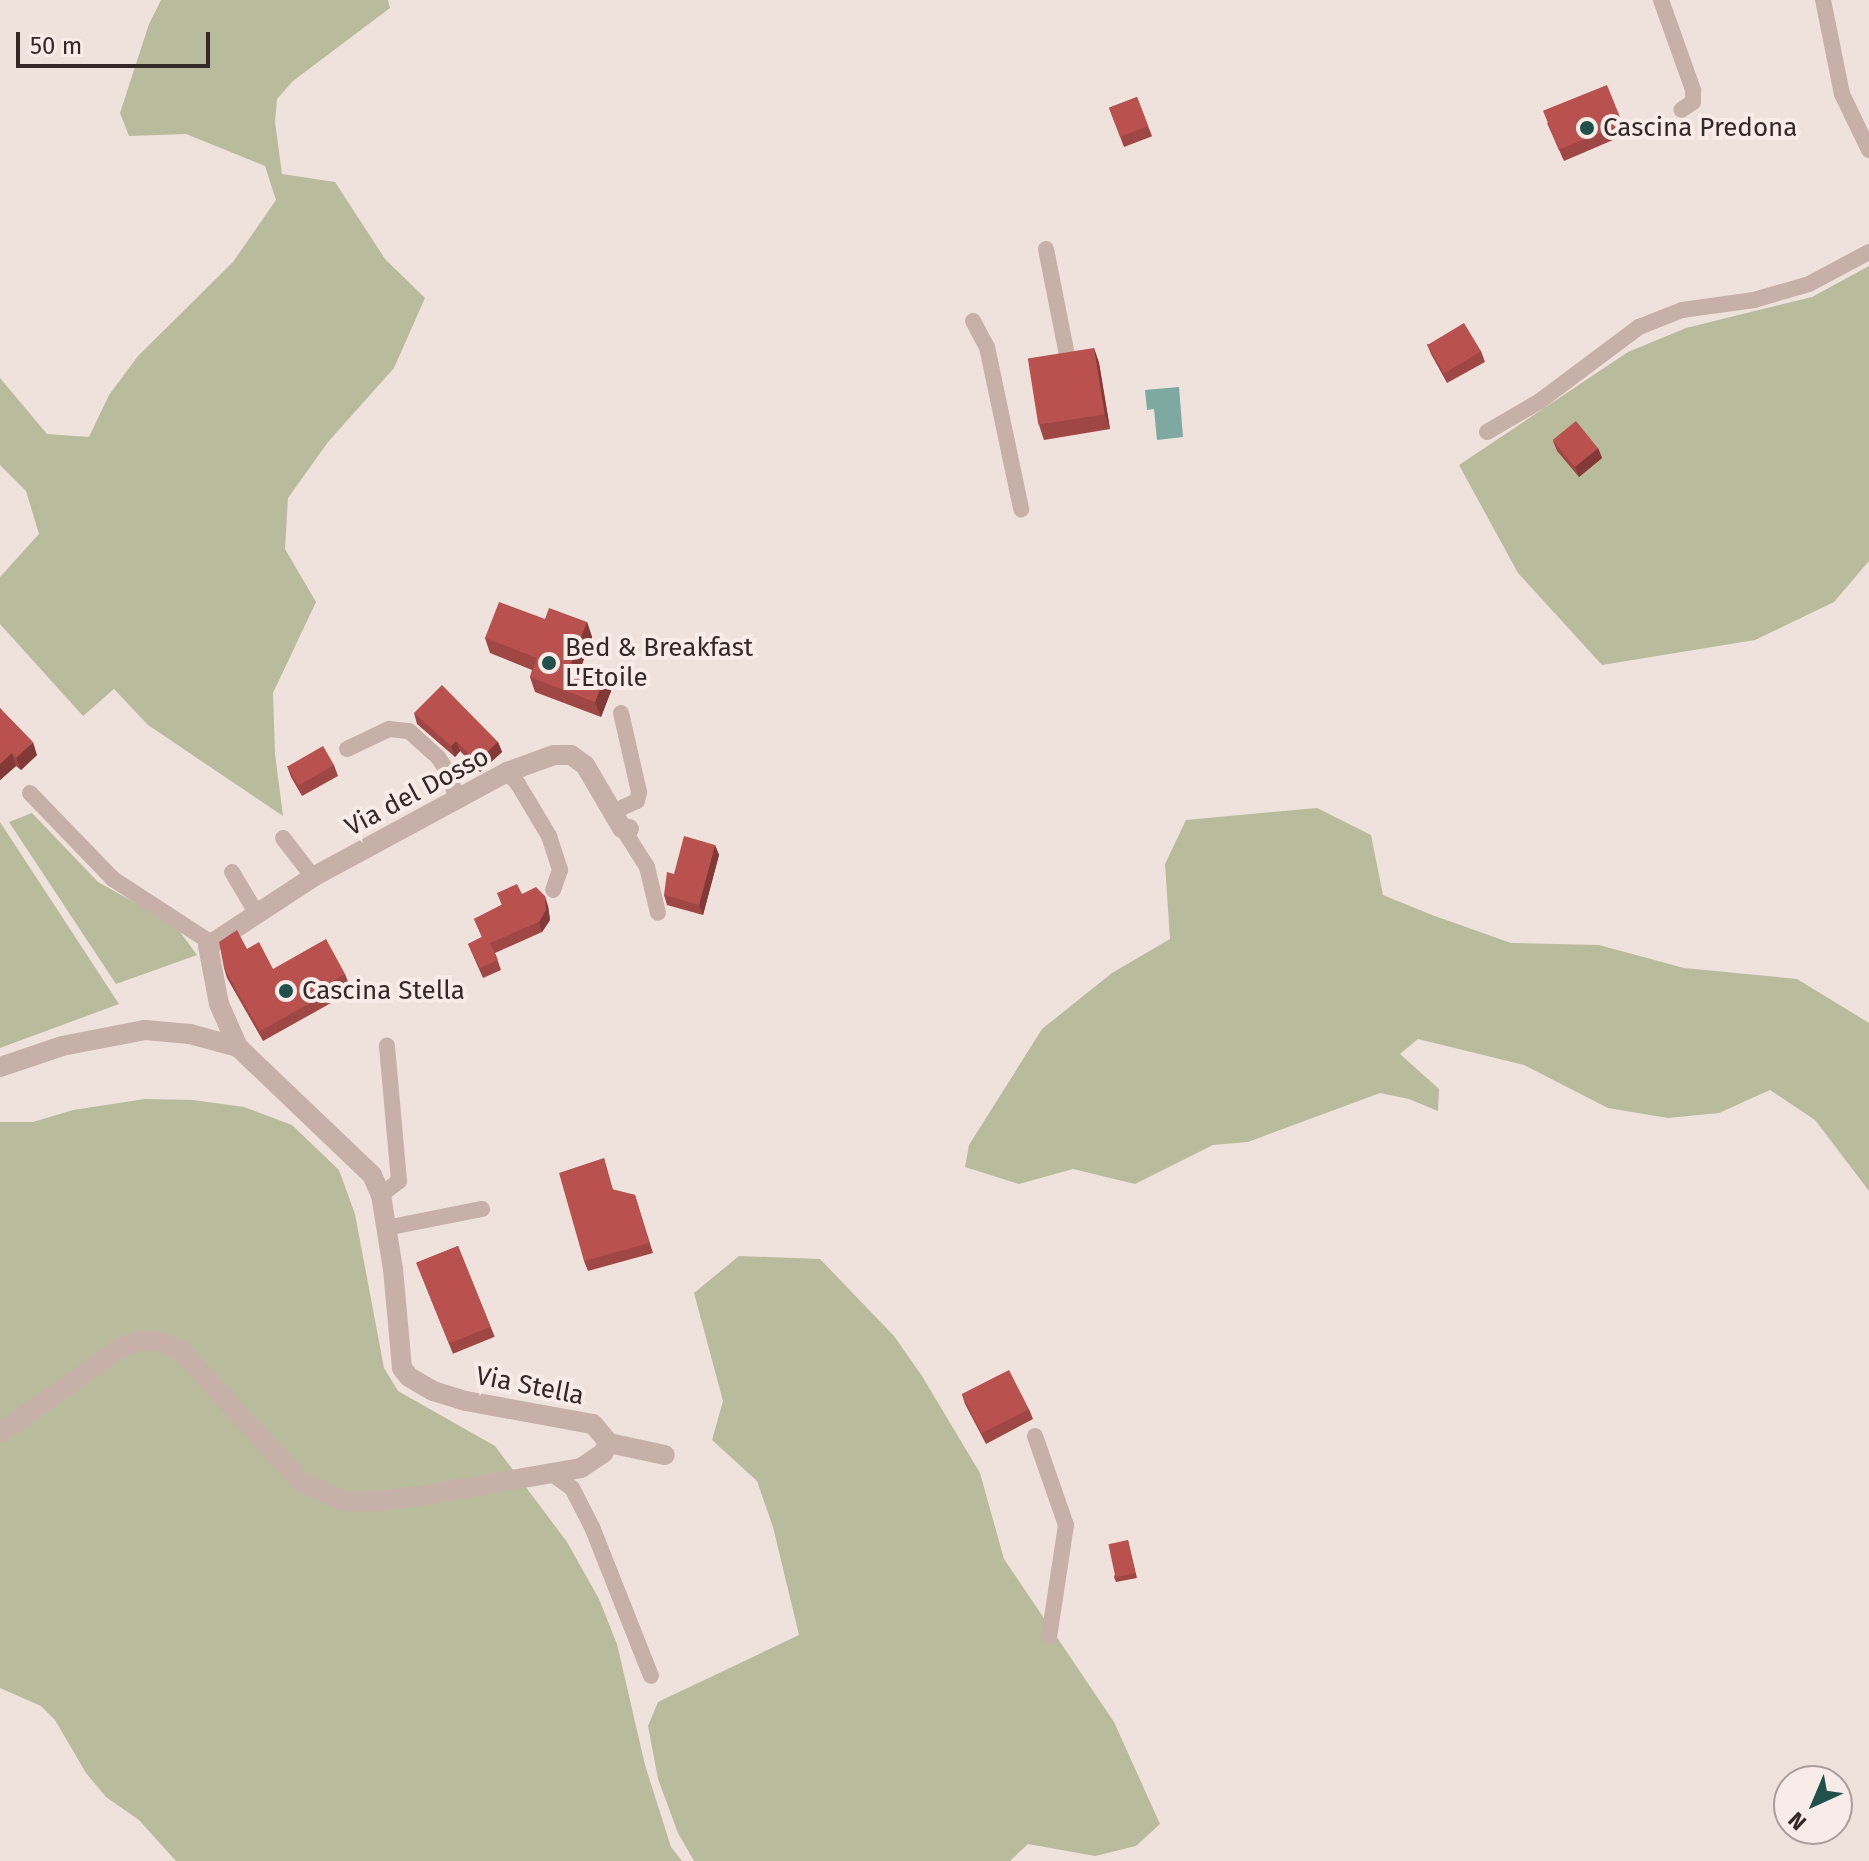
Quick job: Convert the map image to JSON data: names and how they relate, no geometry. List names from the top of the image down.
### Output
{
  "streets": {
    "street": ["Via del Dosso", "Via Stella"]
  },
  "places": ["Cascina Predona", "Bed & Breakfast L'Etoile", "Cascina Stella"],
  "scale_bar": "50 m",
  "north": "bottom left"
}
